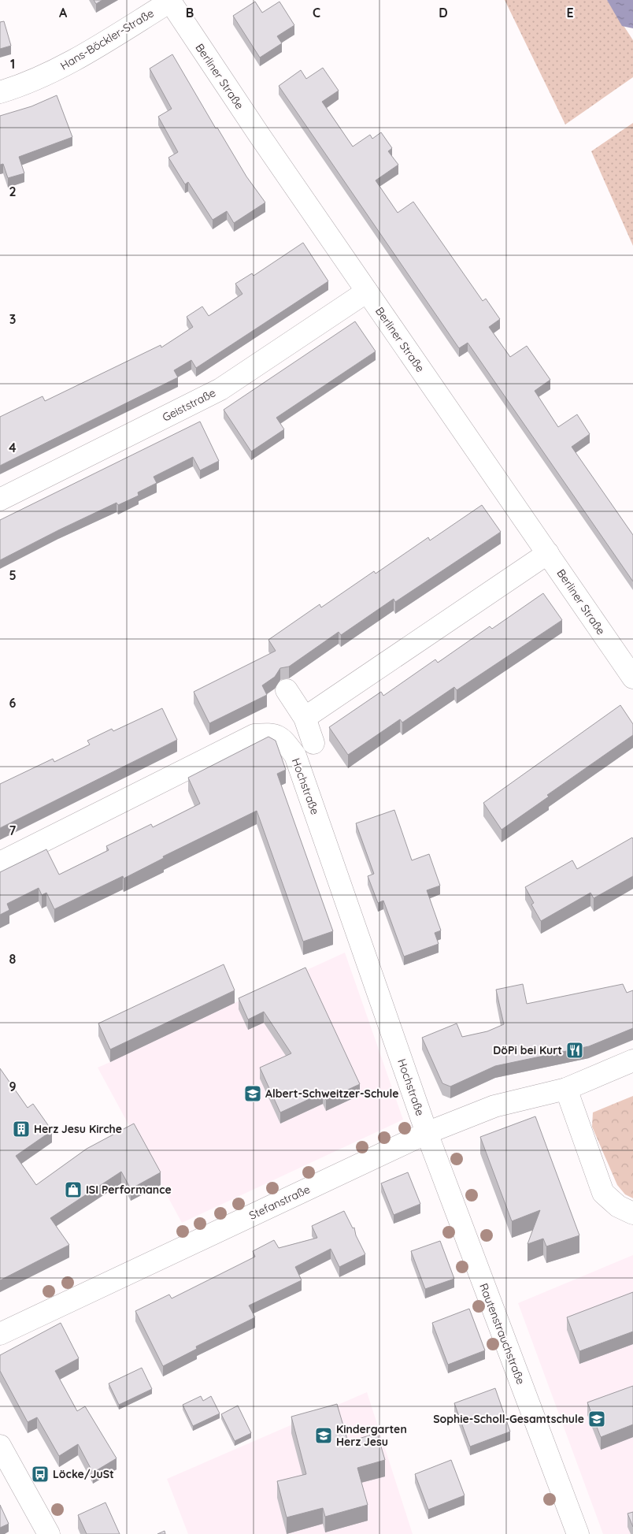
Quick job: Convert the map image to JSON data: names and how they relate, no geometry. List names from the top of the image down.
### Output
{
  "streets": {
    "street": [
      "Hans-Böckler-Straße",
      "Berliner Straße",
      "Geiststraße",
      "Hochstraße",
      "Stefanstraße",
      "Rautenstrauchstraße"
    ]
  },
  "crossings": [
    ["Hans-Böckler-Straße", "Berliner Straße"],
    ["Berliner Straße", "Geiststraße"],
    ["Hochstraße", "Stefanstraße"],
    ["Hochstraße", "Rautenstrauchstraße"],
    ["Stefanstraße", "Rautenstrauchstraße"]
  ],
  "places": {
    "restaurant": ["DöPi bei Kurt"],
    "school or university": ["Albert-Schweitzer-Schule", "Sophie-Scholl-Gesamtschule", "Kindergarten Herz Jesu"],
    "building": ["Herz Jesu Kirche"],
    "shop": ["ISI Performance"],
    "bus stop": ["Löcke/JuSt"]
  },
  "grid": {
    "columns": [
      "A",
      "B",
      "C",
      "D",
      "E"
    ],
    "rows": [
      "1",
      "2",
      "3",
      "4",
      "5",
      "6",
      "7",
      "8",
      "9"
    ]
  }
}
